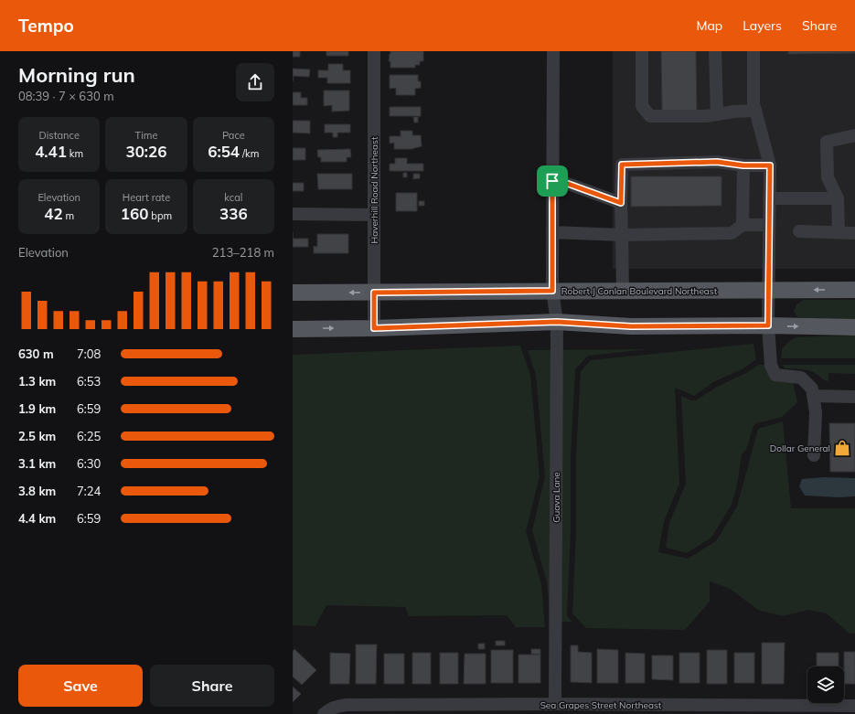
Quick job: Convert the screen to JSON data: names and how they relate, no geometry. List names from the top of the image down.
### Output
{
  "streets": {
    "main road": ["Robert J Conlan Boulevard Northeast"],
    "street": ["Haverhill Road Northeast", "Guava Lane", "Sea Grapes Street Northeast"]
  },
  "crossings": [
    ["Haverhill Road Northeast", "Robert J Conlan Boulevard Northeast"],
    ["Robert J Conlan Boulevard Northeast", "Guava Lane"],
    ["Guava Lane", "Sea Grapes Street Northeast"]
  ],
  "places": {
    "shop": ["Dollar General"]
  },
  "page": {
    "header": "Tempo",
    "nav": ["Map", "Layers", "Share"],
    "heading": ["Morning run", "08:39 · 7 × 630 m"],
    "stats": [
      ["Distance", "4.41 km"],
      ["Time", "30:26"],
      ["Pace", "6:54 /km"],
      ["Elevation", "42 m"],
      ["Heart rate", "160 bpm"],
      ["kcal", "336"]
    ],
    "chart": ["Elevation", "213–218 m"],
    "list": [
      {
        "name": "630 m",
        "note": "7:08"
      },
      {
        "name": "1.3 km",
        "note": "6:53"
      },
      {
        "name": "1.9 km",
        "note": "6:59"
      },
      {
        "name": "2.5 km",
        "note": "6:25"
      },
      {
        "name": "3.1 km",
        "note": "6:30"
      },
      {
        "name": "3.8 km",
        "note": "7:24"
      },
      {
        "name": "4.4 km",
        "note": "6:59"
      }
    ],
    "buttons": ["Save", "Share"]
  }
}
